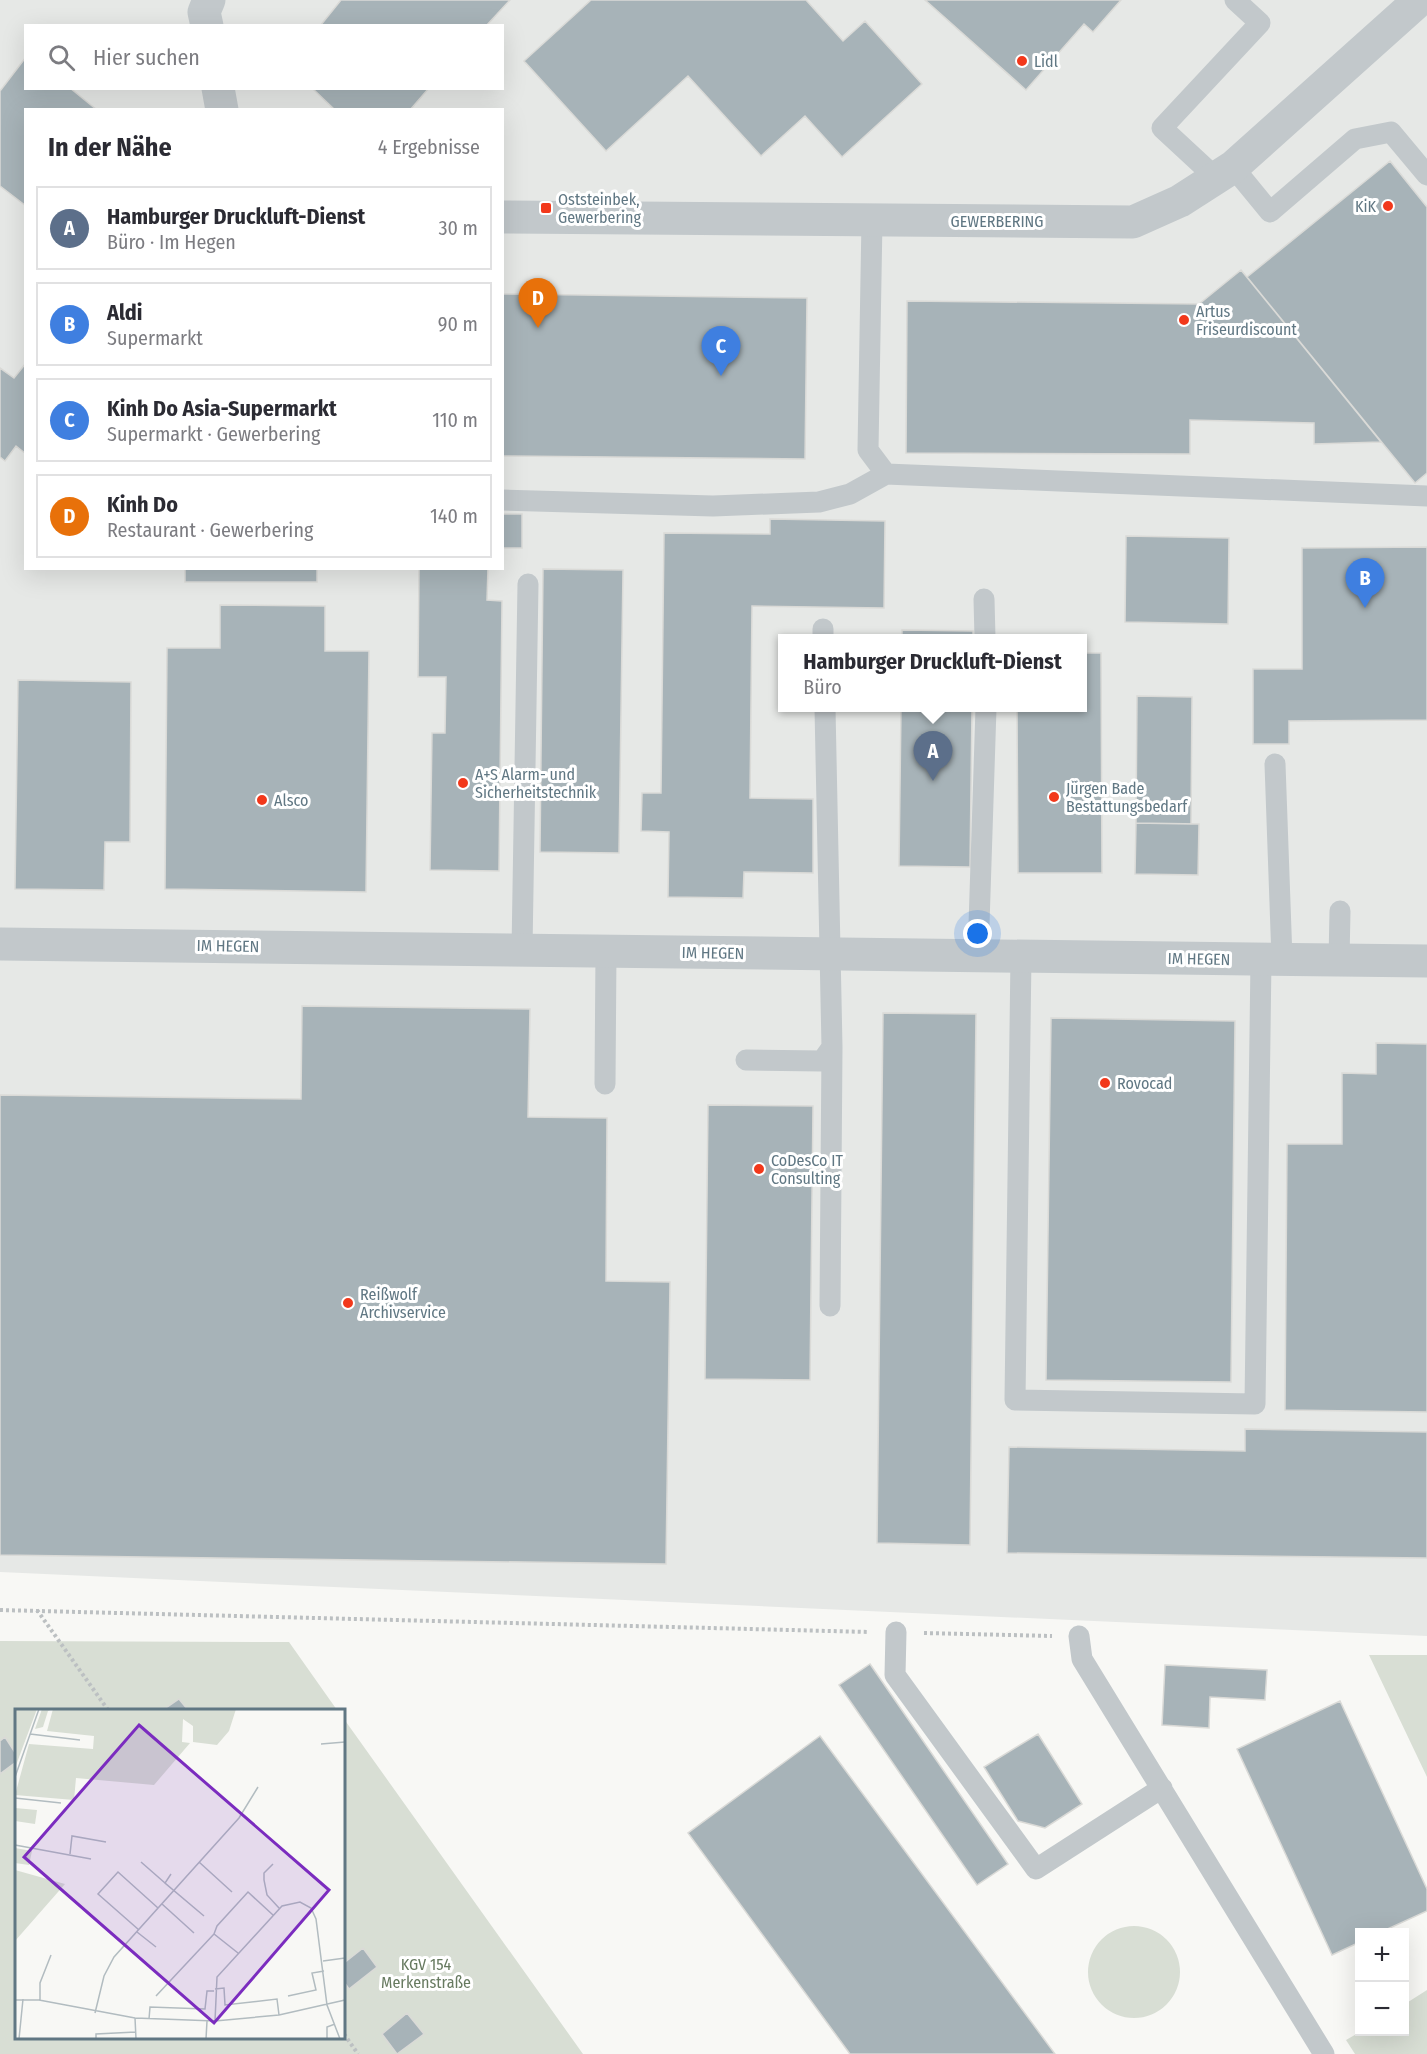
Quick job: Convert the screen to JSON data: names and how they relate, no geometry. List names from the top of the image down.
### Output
{
  "streets": {
    "street": ["GEWERBERING", "IM HEGEN"]
  },
  "parks": ["KGV 154 Merkenstraße"],
  "places": {
    "other": [
      "Lidl",
      "KiK",
      "Artus Friseurdiscount",
      "A+S Alarm- und Sicherheitstechnik",
      "Jürgen Bade Bestattungsbedarf",
      "Alsco",
      "Rovocad",
      "CoDesCo IT Consulting",
      "Reißwolf Archivservice"
    ],
    "transit": ["Oststeinbek, Gewerbering"]
  },
  "page": {
    "search": "Hier suchen",
    "heading": ["In der Nähe", "4 Ergebnisse"],
    "list": [
      {
        "mark": "A",
        "name": "Hamburger Druckluft-Dienst",
        "note": "Büro · Im Hegen",
        "value": "30 m"
      },
      {
        "mark": "B",
        "name": "Aldi",
        "note": "Supermarkt",
        "value": "90 m"
      },
      {
        "mark": "C",
        "name": "Kinh Do Asia-Supermarkt",
        "note": "Supermarkt · Gewerbering",
        "value": "110 m"
      },
      {
        "mark": "D",
        "name": "Kinh Do",
        "note": "Restaurant · Gewerbering",
        "value": "140 m"
      }
    ],
    "pins": [
      "D",
      "C",
      "B",
      "A"
    ],
    "popup": ["Hamburger Druckluft-Dienst", "Büro"],
    "map_buttons": ["+", "−"]
  }
}
